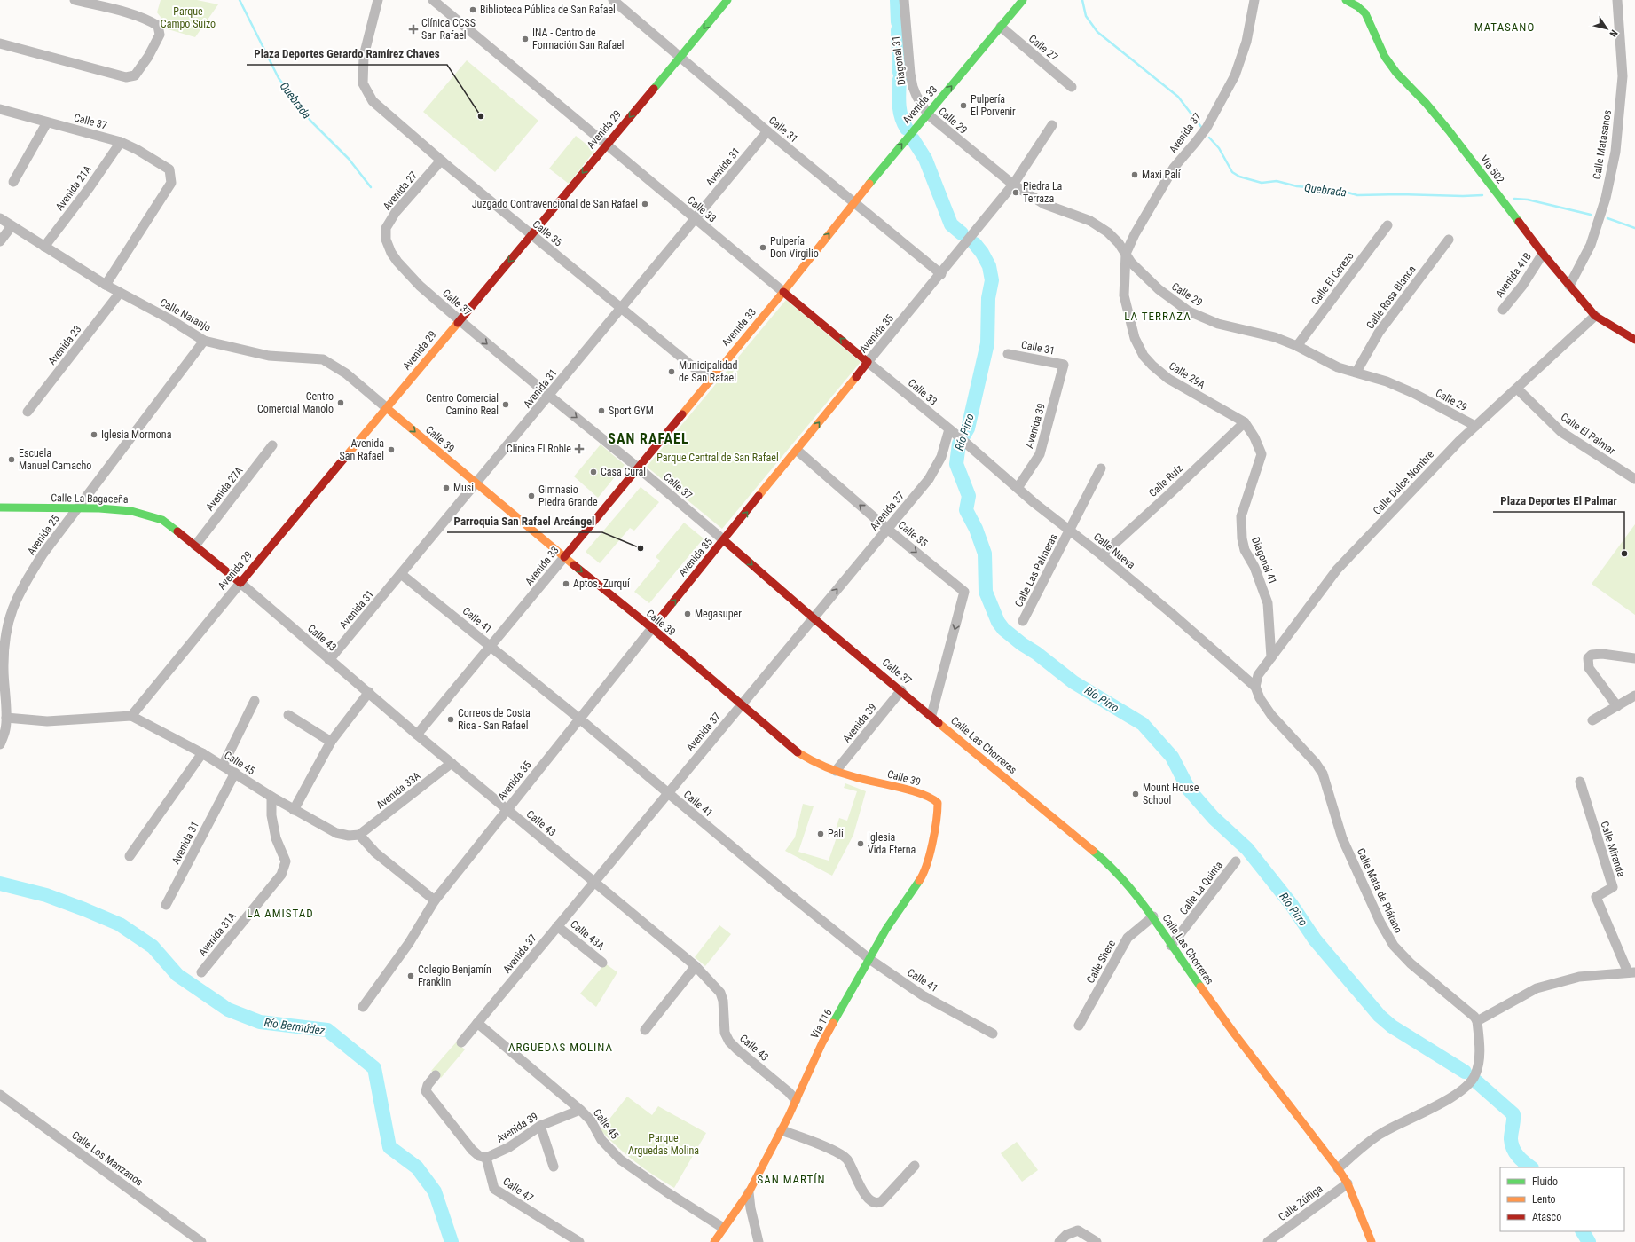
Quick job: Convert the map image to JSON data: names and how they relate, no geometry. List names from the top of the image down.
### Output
{
  "streets": {
    "main road": [
      "Avenida 33",
      "Calle 37",
      "Avenida 29",
      "Vía 502",
      "Calle 33",
      "Avenida 35",
      "Calle 39",
      "Calle La Bagaceña",
      "Calle Las Chorreras",
      "Vía 116"
    ],
    "street": [
      "Calle 27",
      "Diagonal 31",
      "Calle 29",
      "Calle 31",
      "Avenida 37",
      "Calle Matasanos",
      "Avenida 31",
      "Avenida 21A",
      "Avenida 27",
      "Calle 35",
      "Avenida 41B",
      "Calle El Cerezo",
      "Calle Rosa Blanca",
      "Calle Naranjo",
      "Avenida 23",
      "Calle 29A",
      "Avenida 39",
      "Calle El Palmar",
      "Calle Ruíz",
      "Calle Dulce Nombre",
      "Avenida 27A",
      "Avenida 25",
      "Calle Nueva",
      "Diagonal 41",
      "Calle Las Palmeras",
      "Calle 41",
      "Calle 43",
      "Calle 45",
      "Avenida 33A",
      "Calle Miranda",
      "Calle La Quinta",
      "Calle Mata de Plátano",
      "Avenida 31A",
      "Calle 43A",
      "Calle Shere",
      "Calle Los Manzanos",
      "Calle 47",
      "Calle Zúñiga"
    ]
  },
  "crossings": [
    ["Calle 27", "Avenida 33"],
    ["Diagonal 31", "Avenida 33"],
    ["Diagonal 31", "Calle 29"],
    ["Avenida 33", "Calle 29"],
    ["Avenida 33", "Calle 37"],
    ["Avenida 33", "Calle 31"],
    ["Avenida 33", "Calle 33"],
    ["Avenida 33", "Calle 35"],
    ["Avenida 33", "Calle 39"],
    ["Avenida 33", "Calle 41"],
    ["Avenida 33", "Calle 43"],
    ["Calle 29", "Avenida 37"],
    ["Calle 29", "Calle El Cerezo"],
    ["Calle 29", "Calle Rosa Blanca"],
    ["Calle 29", "Avenida 35"],
    ["Calle 29", "Calle 29A"],
    ["Calle 29", "Calle Dulce Nombre"],
    ["Calle 37", "Avenida 29"],
    ["Calle 37", "Avenida 37"],
    ["Calle 37", "Avenida 31"],
    ["Calle 37", "Avenida 21A"],
    ["Calle 37", "Avenida 27"],
    ["Calle 37", "Calle 35"],
    ["Calle 37", "Calle Naranjo"],
    ["Calle 37", "Avenida 35"],
    ["Calle 37", "Avenida 39"],
    ["Calle 37", "Calle Las Chorreras"],
    ["Avenida 29", "Calle 31"],
    ["Avenida 29", "Calle 33"],
    ["Avenida 29", "Calle 35"],
    ["Avenida 29", "Calle Naranjo"],
    ["Avenida 29", "Calle 39"],
    ["Avenida 29", "Calle La Bagaceña"],
    ["Avenida 29", "Calle 43"],
    ["Avenida 29", "Calle 45"],
    ["Calle 31", "Avenida 31"],
    ["Calle 31", "Avenida 35"],
    ["Calle 31", "Avenida 39"],
    ["Avenida 37", "Calle 33"],
    ["Avenida 37", "Calle 35"],
    ["Avenida 37", "Calle 29A"],
    ["Avenida 37", "Calle 39"],
    ["Avenida 37", "Calle Nueva"],
    ["Avenida 37", "Calle 41"],
    ["Avenida 37", "Calle 43"],
    ["Avenida 37", "Calle 45"],
    ["Avenida 37", "Calle 43A"],
    ["Calle Matasanos", "Vía 502"],
    ["Avenida 31", "Calle 33"],
    ["Avenida 31", "Calle 35"],
    ["Avenida 31", "Calle 39"],
    ["Avenida 31", "Calle 41"],
    ["Avenida 31", "Calle 43"],
    ["Avenida 31", "Calle 45"],
    ["Vía 502", "Avenida 41B"],
    ["Vía 502", "Calle Dulce Nombre"],
    ["Avenida 21A", "Calle Naranjo"],
    ["Avenida 27", "Calle 35"],
    ["Calle 33", "Avenida 35"],
    ["Calle 33", "Calle Nueva"],
    ["Calle 35", "Avenida 35"],
    ["Calle 35", "Calle Las Chorreras"],
    ["Calle Naranjo", "Avenida 23"],
    ["Calle Naranjo", "Calle 39"],
    ["Calle Naranjo", "Avenida 25"],
    ["Avenida 35", "Calle 39"],
    ["Avenida 35", "Calle 41"],
    ["Avenida 35", "Calle 43"],
    ["Calle 29A", "Calle Ruíz"],
    ["Calle 29A", "Diagonal 41"],
    ["Avenida 39", "Calle 39"],
    ["Avenida 39", "Calle Nueva"],
    ["Avenida 39", "Calle 45"],
    ["Avenida 39", "Calle 47"],
    ["Calle El Palmar", "Calle Dulce Nombre"],
    ["Calle 39", "Vía 116"],
    ["Calle Ruíz", "Calle Nueva"],
    ["Calle Dulce Nombre", "Calle Nueva"],
    ["Calle Dulce Nombre", "Diagonal 41"],
    ["Calle Dulce Nombre", "Calle Mata de Plátano"],
    ["Avenida 27A", "Calle La Bagaceña"],
    ["Calle La Bagaceña", "Avenida 25"],
    ["Calle La Bagaceña", "Calle 43"],
    ["Calle Nueva", "Calle Las Palmeras"],
    ["Calle Nueva", "Calle Mata de Plátano"],
    ["Calle 41", "Vía 116"],
    ["Calle 43", "Avenida 33A"],
    ["Calle 43", "Vía 116"],
    ["Calle Las Chorreras", "Calle La Quinta"],
    ["Calle Las Chorreras", "Calle Shere"],
    ["Calle Las Chorreras", "Calle Zúñiga"],
    ["Calle 45", "Avenida 33A"],
    ["Calle 45", "Avenida 31A"],
    ["Calle 45", "Vía 116"]
  ],
  "one_way": ["Avenida 33", "Avenida 29"],
  "districts": [
    "MATASANO",
    "LA TERRAZA",
    "SAN RAFAEL",
    "LA AMISTAD",
    "ARGUEDAS MOLINA",
    "SAN MARTÍN"
  ],
  "water": ["Quebrada", "Río Pirro", "Río Bermúdez"],
  "parks": ["Parque Campo Suizo", "Parque Central de San Rafael", "Parque Arguedas Molina"],
  "places": {
    "other": [
      "Biblioteca Pública de San Rafael",
      "INA - Centro de Formación San Rafael",
      "Pulpería El Porvenir",
      "Plaza Deportes Gerardo Ramírez Chaves",
      "Maxi Palí",
      "Piedra La Terraza",
      "Juzgado Contravencional de San Rafael",
      "Pulpería Don Virgilio",
      "Municipalidad de San Rafael",
      "Centro Comercial Manolo",
      "Centro Comercial Camino Real",
      "Sport GYM",
      "Iglesia Mormona",
      "Avenida San Rafael",
      "Escuela Manuel Camacho",
      "Casa Cural",
      "Musi",
      "Gimnasio Piedra Grande",
      "Parroquia San Rafael Arcángel",
      "Plaza Deportes El Palmar",
      "Aptos. Zurquí",
      "Megasuper",
      "Correos de Costa Rica - San Rafael",
      "Mount House School",
      "Palí",
      "Iglesia Vida Eterna",
      "Colegio Benjamín Franklin"
    ],
    "health": ["Clínica CCSS San Rafael", "Clínica El Roble"]
  },
  "legend": ["Fluido", "Lento", "Atasco"],
  "north": "bottom right"
}
